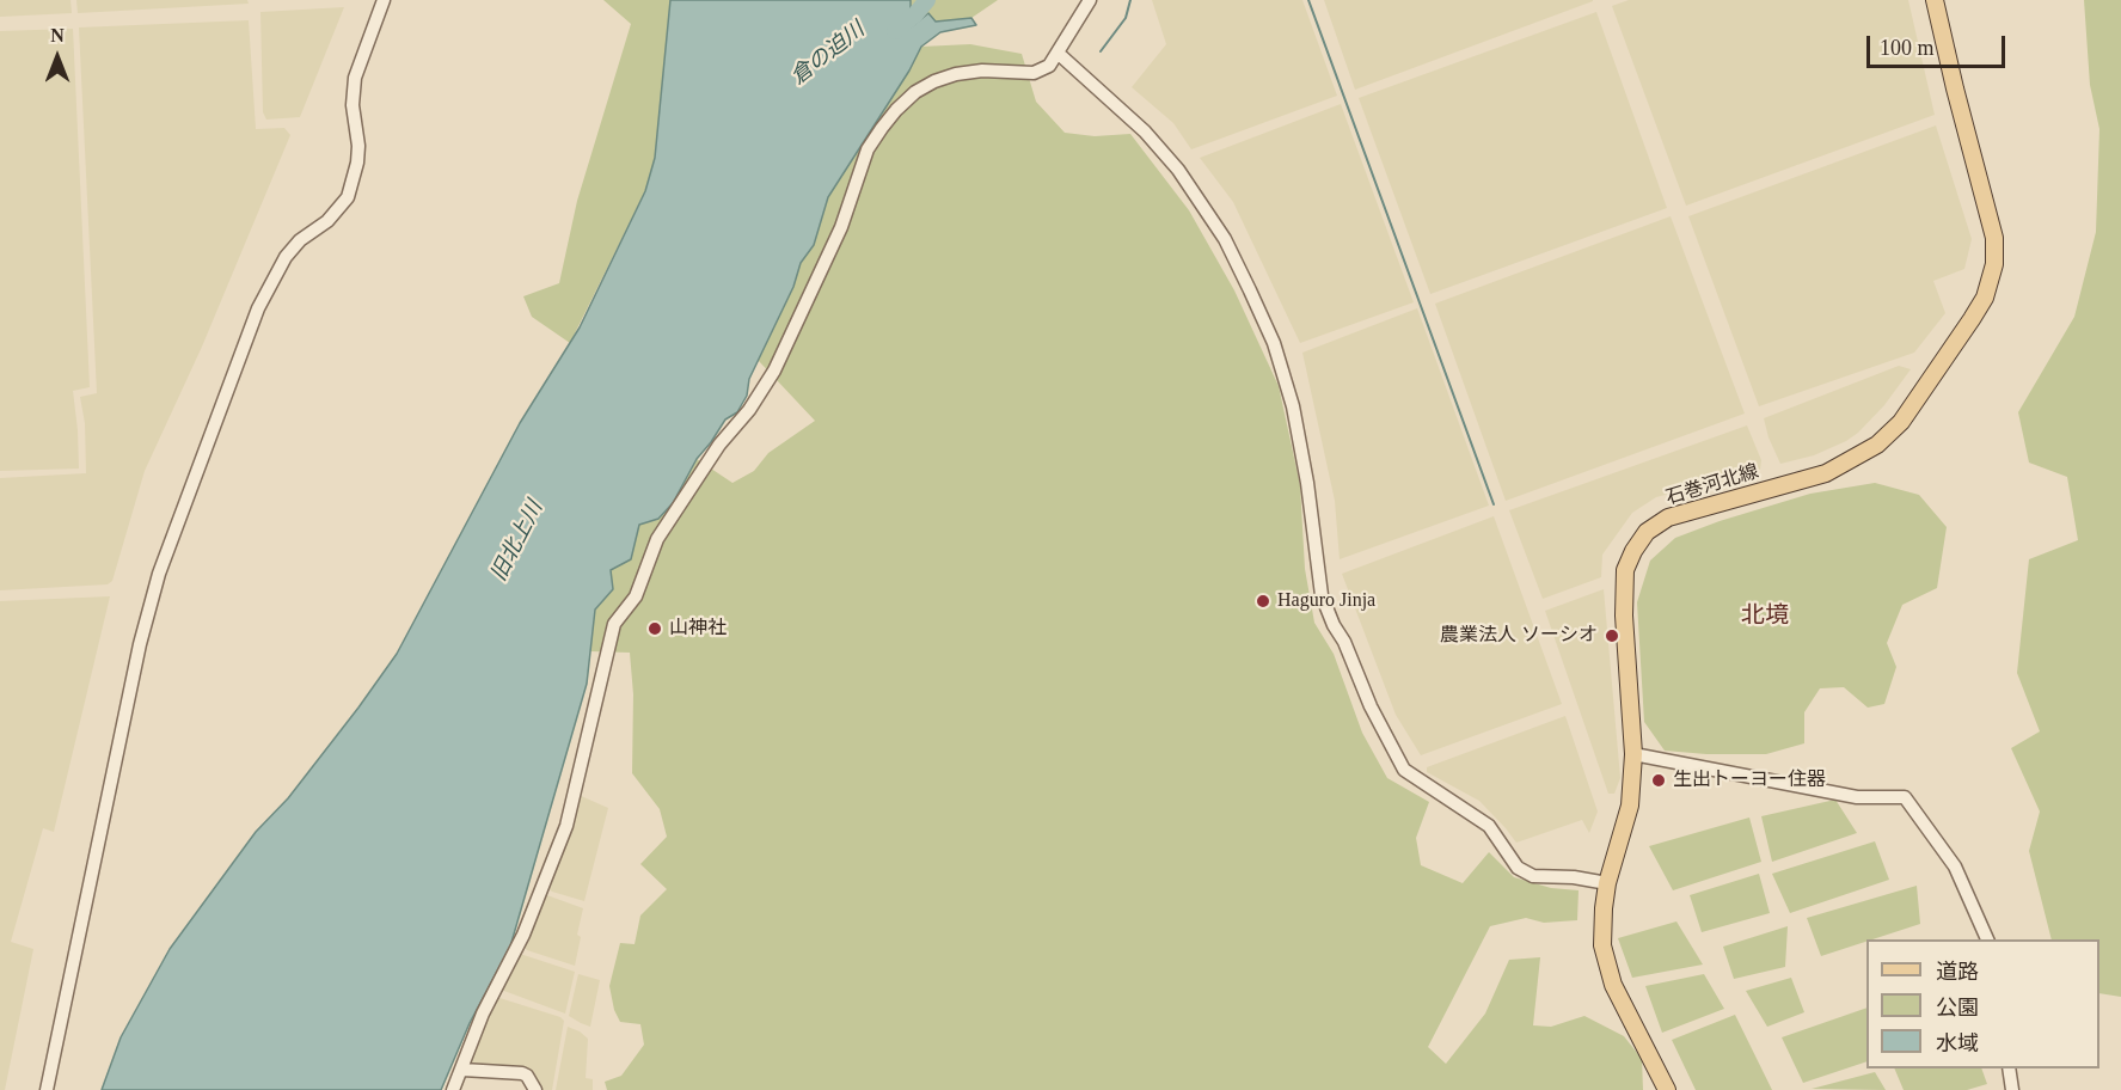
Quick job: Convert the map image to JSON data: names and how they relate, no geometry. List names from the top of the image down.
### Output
{
  "streets": {
    "main road": ["石巻河北線"]
  },
  "districts": ["北境"],
  "water": ["倉の迫川", "旧北上川"],
  "places": [
    "Haguro Jinja",
    "山神社",
    "農業法人 ソーシオ",
    "生出トーヨー住器"
  ],
  "legend": ["道路", "公園", "水域"],
  "scale_bar": "100 m",
  "north": "top"
}
